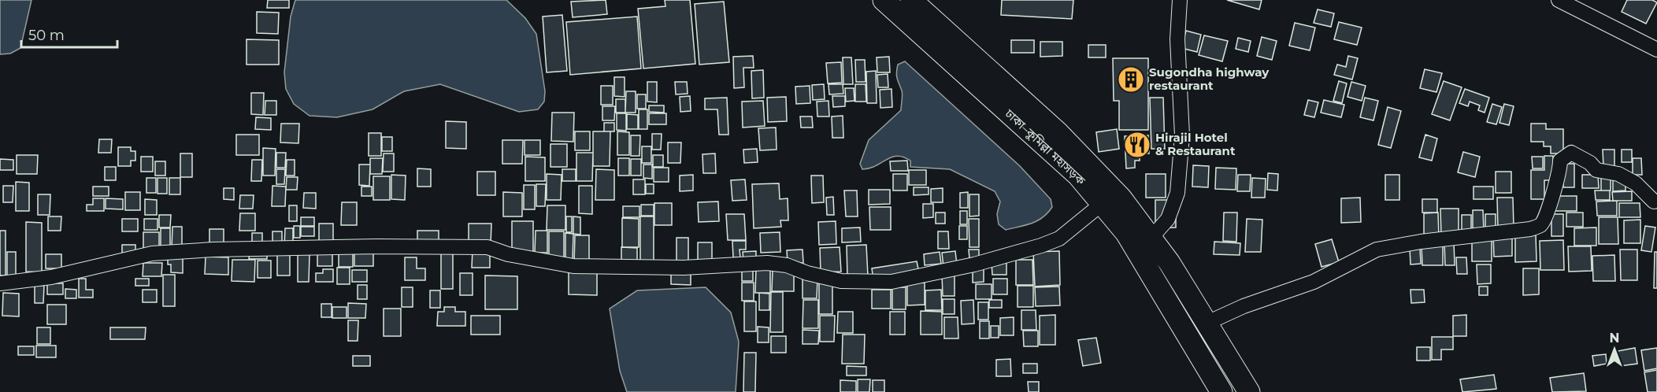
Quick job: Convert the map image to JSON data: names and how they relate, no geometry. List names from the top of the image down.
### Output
{
  "streets": {
    "highway": ["ঢাকা–কুমিল্লা মহাসড়ক"]
  },
  "places": {
    "building": ["Sugondha highway restaurant"],
    "restaurant": ["Hirajil Hotel & Restaurant"]
  },
  "scale_bar": "50 m",
  "north": "top"
}
